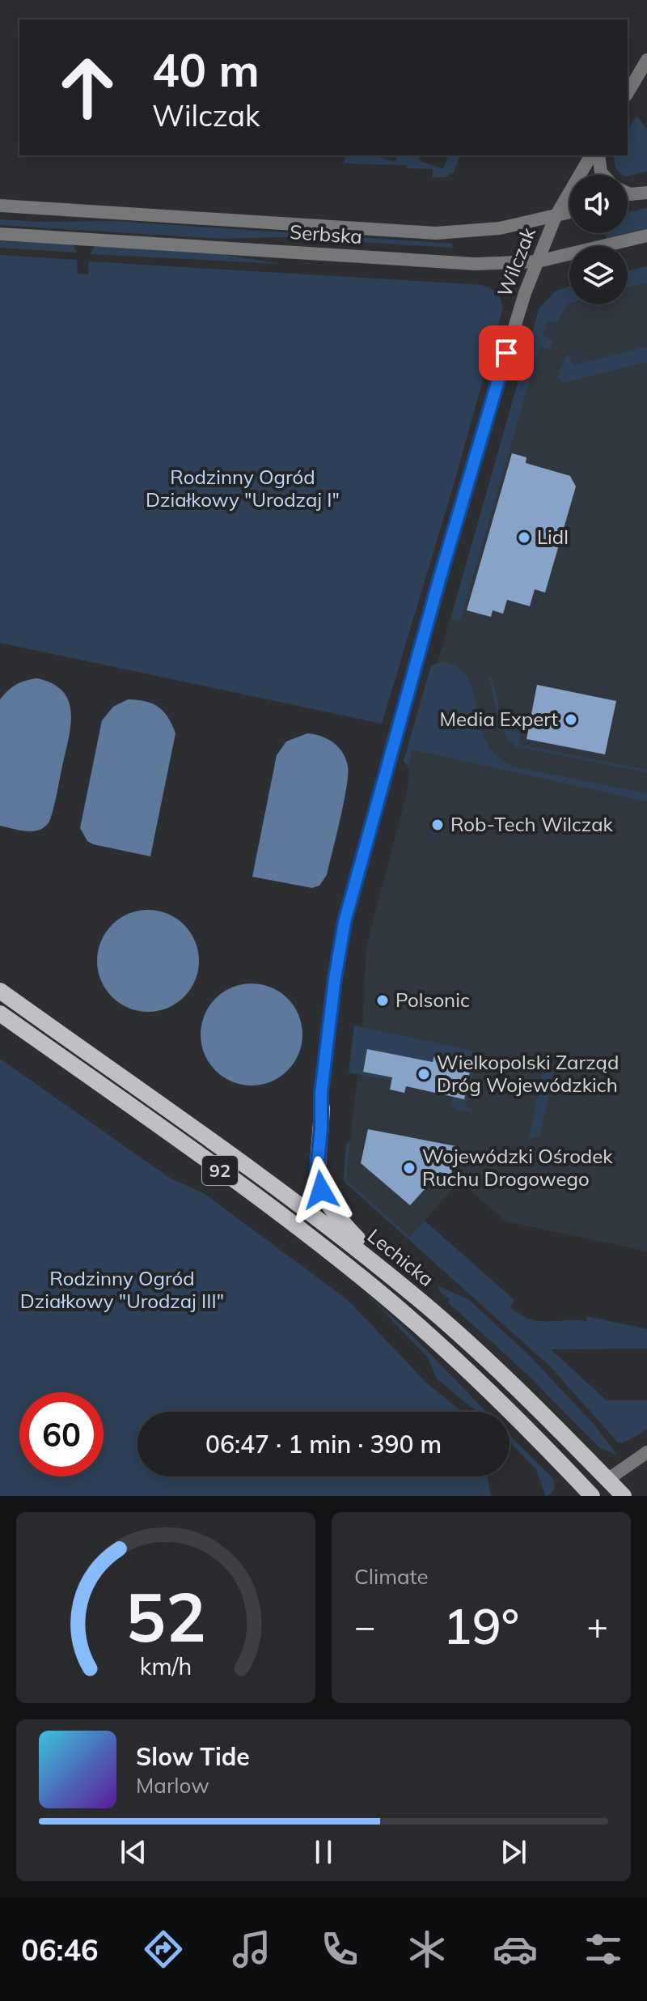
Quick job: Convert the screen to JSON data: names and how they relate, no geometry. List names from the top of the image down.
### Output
{
  "streets": {
    "main road": ["92", "Lechicka"],
    "street": ["Serbska", "Wilczak"]
  },
  "crossings": [
    ["Serbska", "Wilczak"]
  ],
  "parks": ["Rodzinny Ogród Działkowy \"Urodzaj I\"", "Rodzinny Ogród Działkowy \"Urodzaj III\""],
  "places": [
    "Lidl",
    "Media Expert",
    "Rob-Tech Wilczak",
    "Polsonic",
    "Wielkopolski Zarząd Dróg Wojewódzkich",
    "Wojewódzki Ośrodek Ruchu Drogowego"
  ],
  "page": {
    "turn": ["40 m", "Wilczak"],
    "limit": "60",
    "trip": "06:47 · 1 min · 390 m",
    "tile": "Climate",
    "heat": ["−", "19°", "+"],
    "song": ["Slow Tide", "Marlow"],
    "tabs": "06:46",
    "gauge": ["52", "km/h"]
  }
}
